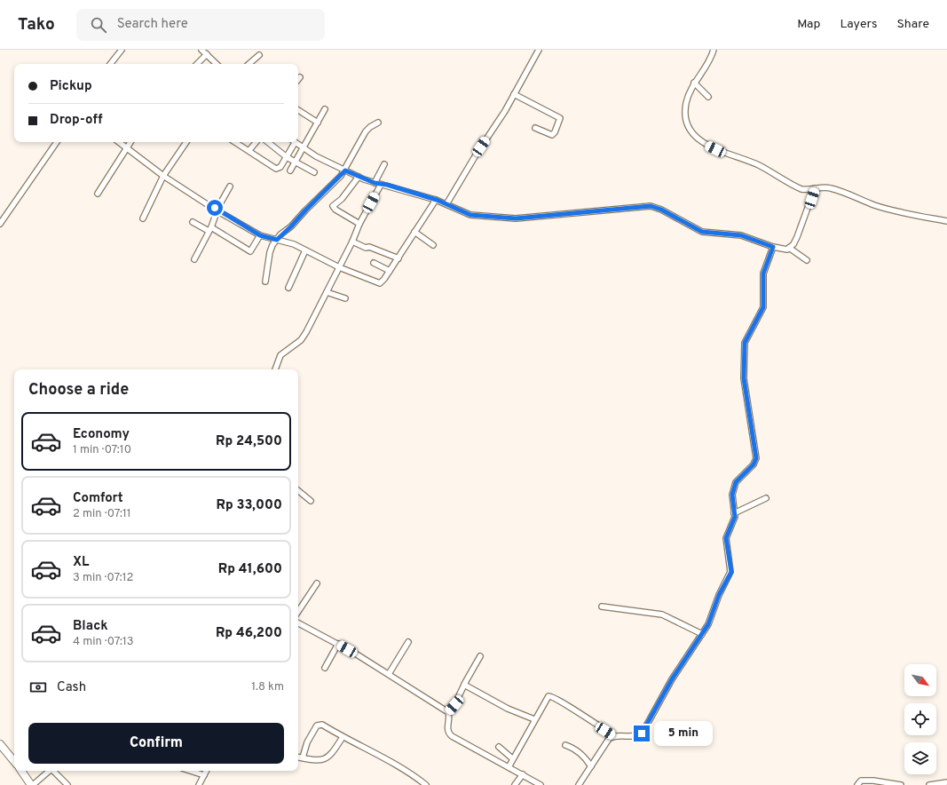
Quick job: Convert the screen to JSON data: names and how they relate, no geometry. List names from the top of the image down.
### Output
{
  "north": "bottom right",
  "page": {
    "header": "Tako",
    "search": "Search here",
    "nav": ["Map", "Layers", "Share"],
    "banner": ["Pickup", "Drop-off"],
    "heading": "Choose a ride",
    "list": [
      {
        "name": "Economy",
        "note": "1 min · 07:10",
        "value": "Rp 24,500"
      },
      {
        "name": "Comfort",
        "note": "2 min · 07:11",
        "value": "Rp 33,000"
      },
      {
        "name": "XL",
        "note": "3 min · 07:12",
        "value": "Rp 41,600"
      },
      {
        "name": "Black",
        "note": "4 min · 07:13",
        "value": "Rp 46,200"
      }
    ],
    "pay": ["Cash", "1.8 km"],
    "buttons": "Confirm",
    "bubble": "5 min"
  }
}
